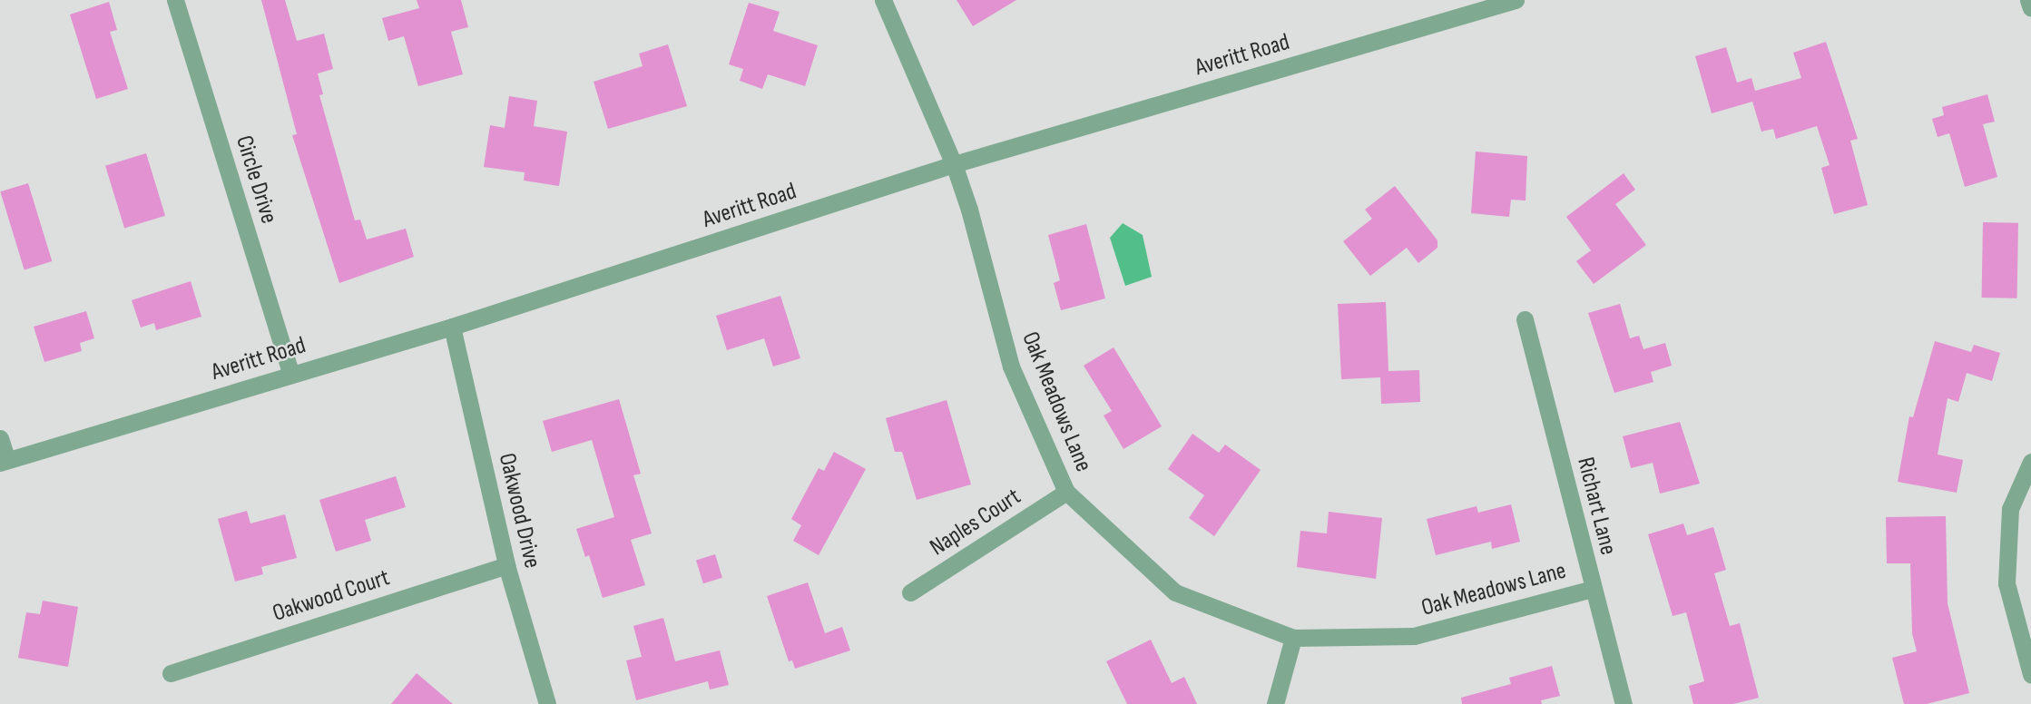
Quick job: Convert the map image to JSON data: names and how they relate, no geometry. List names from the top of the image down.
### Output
{
  "streets": {
    "street": [
      "Averitt Road",
      "Circle Drive",
      "Oak Meadows Lane",
      "Richart Lane",
      "Oakwood Drive",
      "Naples Court",
      "Oakwood Court"
    ]
  },
  "crossings": [
    ["Averitt Road", "Circle Drive"],
    ["Averitt Road", "Oak Meadows Lane"],
    ["Averitt Road", "Oakwood Drive"],
    ["Oak Meadows Lane", "Richart Lane"],
    ["Oak Meadows Lane", "Naples Court"],
    ["Oakwood Drive", "Oakwood Court"]
  ]
}
